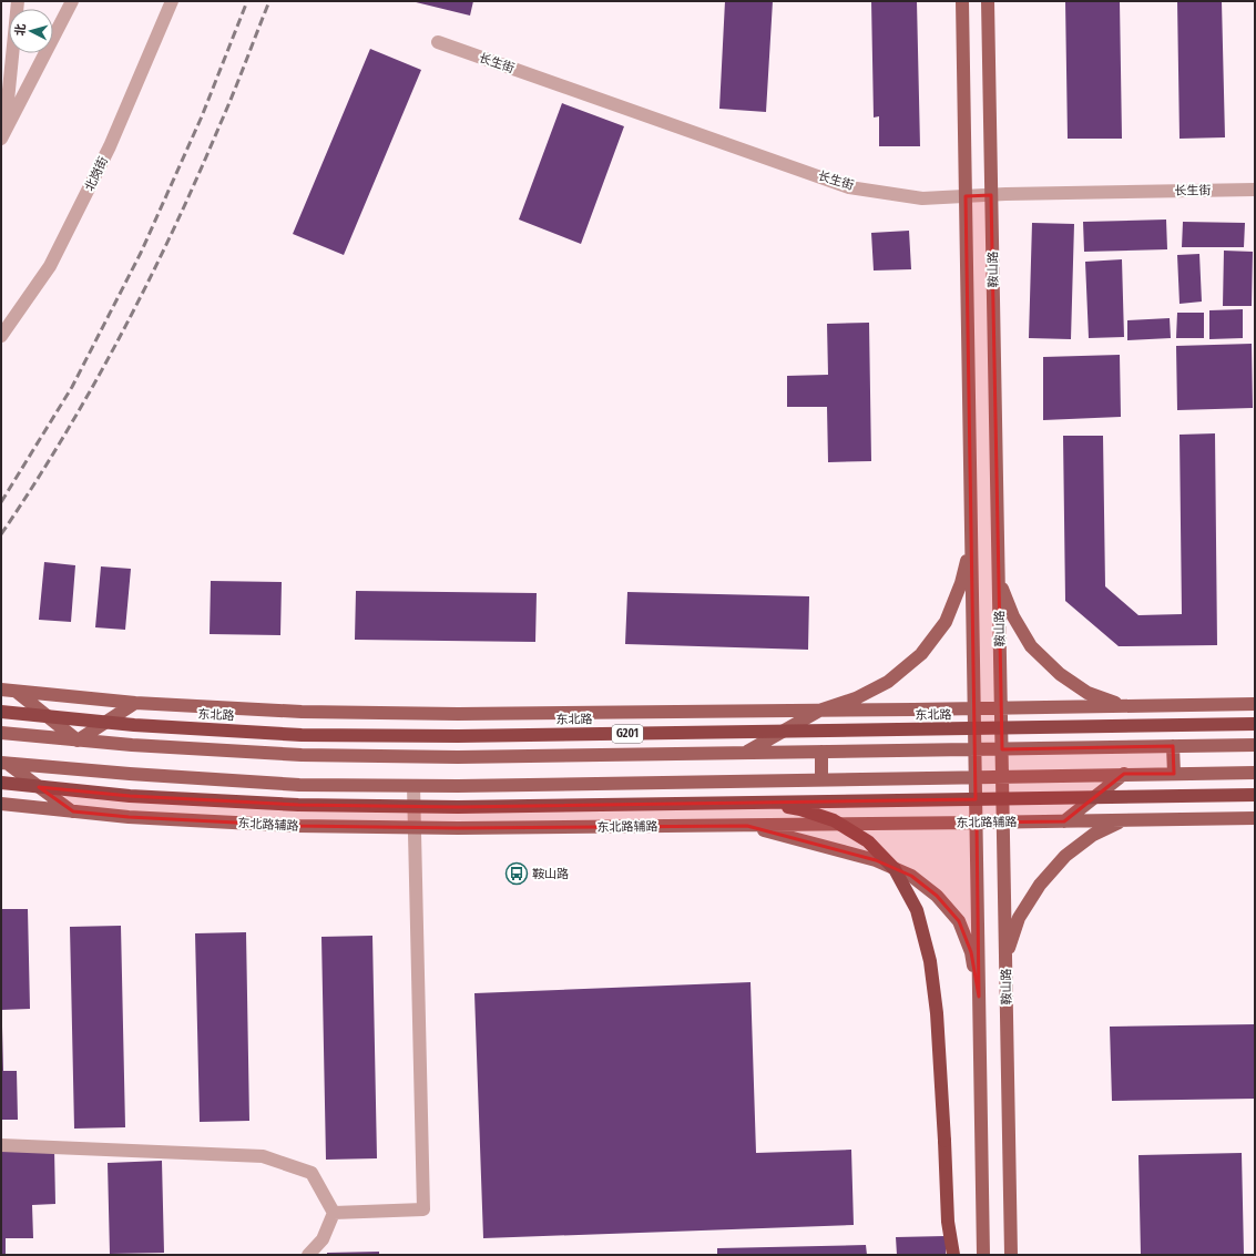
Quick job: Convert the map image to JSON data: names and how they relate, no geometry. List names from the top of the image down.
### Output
{
  "streets": {
    "highway": ["东北路", "G201"],
    "main road": ["鞍山路", "东北路辅路"],
    "street": ["长生街", "北岗街"]
  },
  "crossings": [
    ["长生街", "鞍山路"],
    ["鞍山路", "东北路辅路"]
  ],
  "places": {
    "bus stop": ["鞍山路"]
  },
  "north": "left"
}
